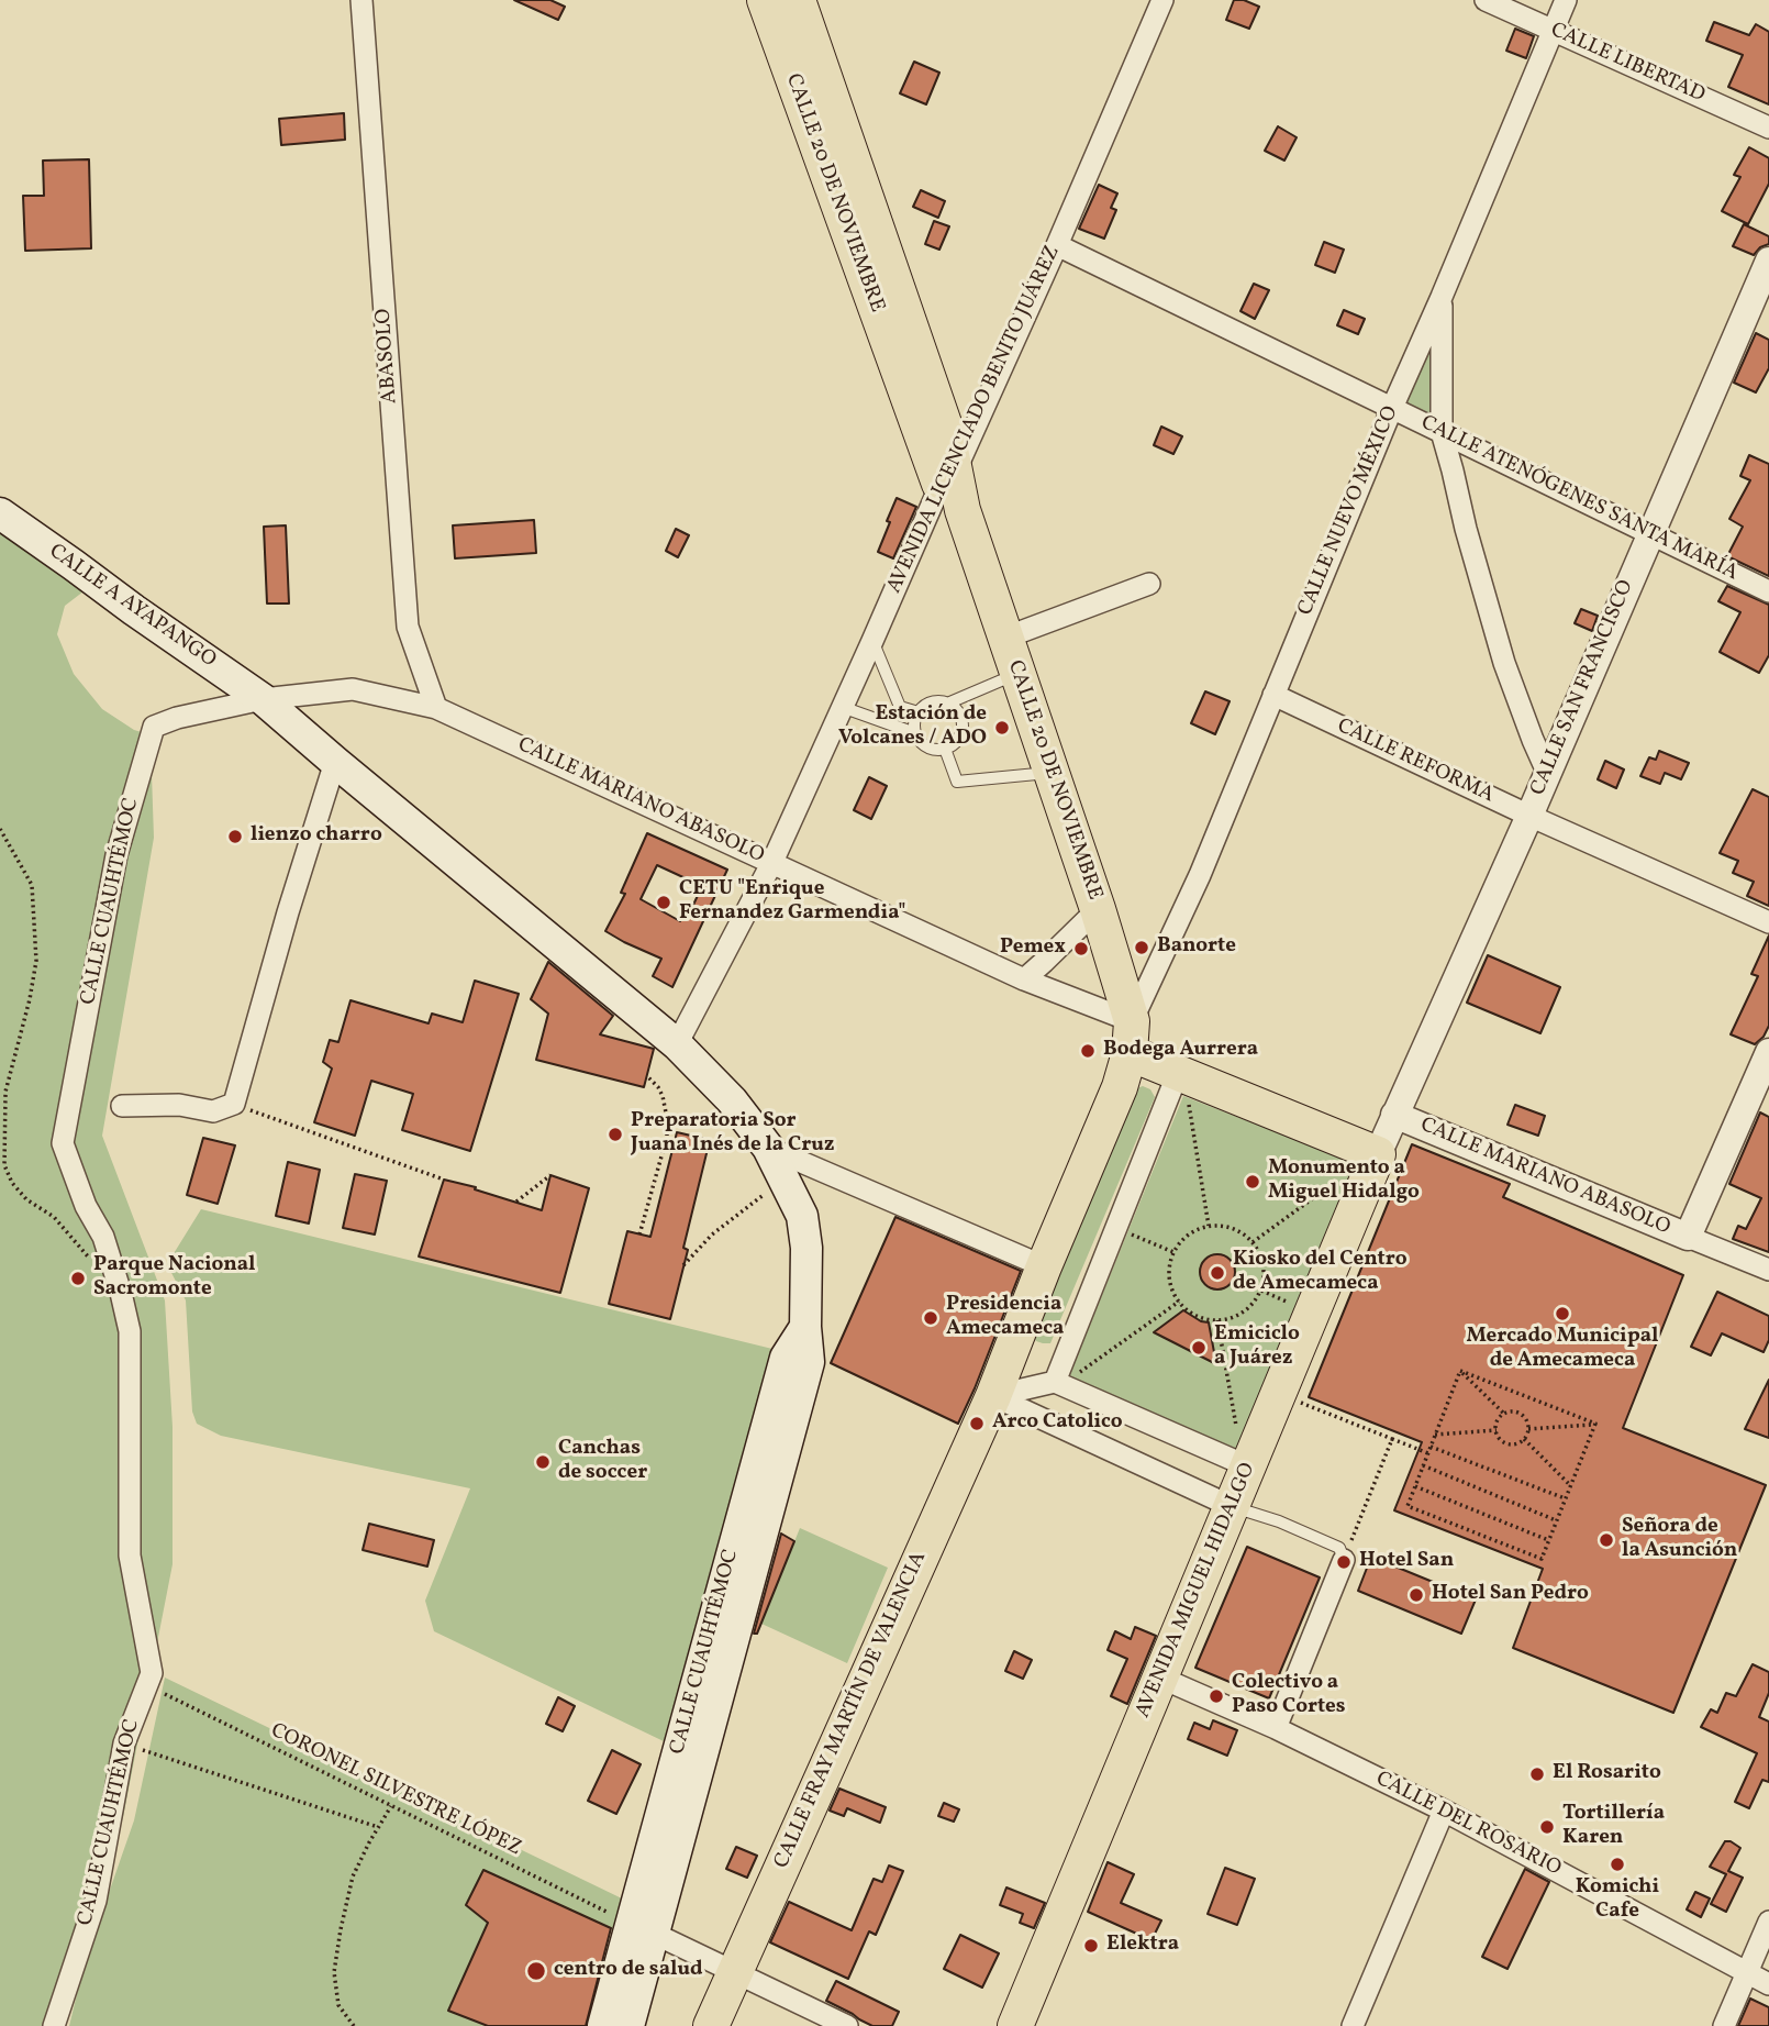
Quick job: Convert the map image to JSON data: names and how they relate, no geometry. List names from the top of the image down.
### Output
{
  "streets": {
    "main road": [
      "CALLE 20 DE NOVIEMBRE",
      "CALLE A AYAPANGO",
      "CALLE MARIANO ABASOLO",
      "CALLE CUAUHTÉMOC",
      "AVENIDA MIGUEL HIDALGO",
      "CALLE FRAY MARTÍN DE VALENCIA"
    ],
    "street": [
      "CALLE LIBERTAD",
      "ABASOLO",
      "AVENIDA LICENCIADO BENITO JUÁREZ",
      "CALLE ATENÓGENES SANTA MARÍA",
      "CALLE NUEVO MÉXICO",
      "CALLE SAN FRANCISCO",
      "CALLE REFORMA",
      "CALLE DEL ROSARIO"
    ],
    "path": ["CORONEL SILVESTRE LÓPEZ"]
  },
  "crossings": [
    ["CALLE LIBERTAD", "CALLE NUEVO MÉXICO"],
    ["CALLE 20 DE NOVIEMBRE", "AVENIDA LICENCIADO BENITO JUÁREZ"],
    ["CALLE 20 DE NOVIEMBRE", "CALLE NUEVO MÉXICO"],
    ["CALLE 20 DE NOVIEMBRE", "CALLE MARIANO ABASOLO"],
    ["CALLE 20 DE NOVIEMBRE", "CALLE FRAY MARTÍN DE VALENCIA"],
    ["ABASOLO", "CALLE MARIANO ABASOLO"],
    ["AVENIDA LICENCIADO BENITO JUÁREZ", "CALLE ATENÓGENES SANTA MARÍA"],
    ["AVENIDA LICENCIADO BENITO JUÁREZ", "CALLE MARIANO ABASOLO"],
    ["AVENIDA LICENCIADO BENITO JUÁREZ", "CALLE CUAUHTÉMOC"],
    ["CALLE ATENÓGENES SANTA MARÍA", "CALLE NUEVO MÉXICO"],
    ["CALLE ATENÓGENES SANTA MARÍA", "CALLE SAN FRANCISCO"],
    ["CALLE NUEVO MÉXICO", "CALLE REFORMA"],
    ["CALLE NUEVO MÉXICO", "CALLE MARIANO ABASOLO"],
    ["CALLE NUEVO MÉXICO", "CALLE FRAY MARTÍN DE VALENCIA"],
    ["CALLE A AYAPANGO", "CALLE MARIANO ABASOLO"],
    ["CALLE A AYAPANGO", "CALLE CUAUHTÉMOC"],
    ["CALLE SAN FRANCISCO", "CALLE REFORMA"],
    ["CALLE SAN FRANCISCO", "CALLE MARIANO ABASOLO"],
    ["CALLE MARIANO ABASOLO", "CALLE CUAUHTÉMOC"],
    ["CALLE MARIANO ABASOLO", "AVENIDA MIGUEL HIDALGO"],
    ["CALLE MARIANO ABASOLO", "CALLE FRAY MARTÍN DE VALENCIA"],
    ["CALLE CUAUHTÉMOC", "CORONEL SILVESTRE LÓPEZ"],
    ["AVENIDA MIGUEL HIDALGO", "CALLE DEL ROSARIO"]
  ],
  "places": [
    "Estación de Volcanes / ADO",
    "lienzo charro",
    "CETU \"Enrique Fernandez Garmendia\"",
    "Banorte",
    "Pemex",
    "Bodega Aurrera",
    "Preparatoria Sor Juana Inés de la Cruz",
    "Monumento a Miguel Hidalgo",
    "Kiosko del Centro de Amecameca",
    "Parque Nacional Sacromonte",
    "Mercado Municipal de Amecameca",
    "Presidencia Amecameca",
    "Emiciclo a Juárez",
    "Arco Catolico",
    "Canchas de soccer",
    "Señora de la Asunción",
    "Hotel San",
    "Hotel San Pedro",
    "Colectivo a Paso Cortes",
    "El Rosarito",
    "Tortillería Karen",
    "Komichi Cafe",
    "Elektra",
    "centro de salud"
  ]
}
